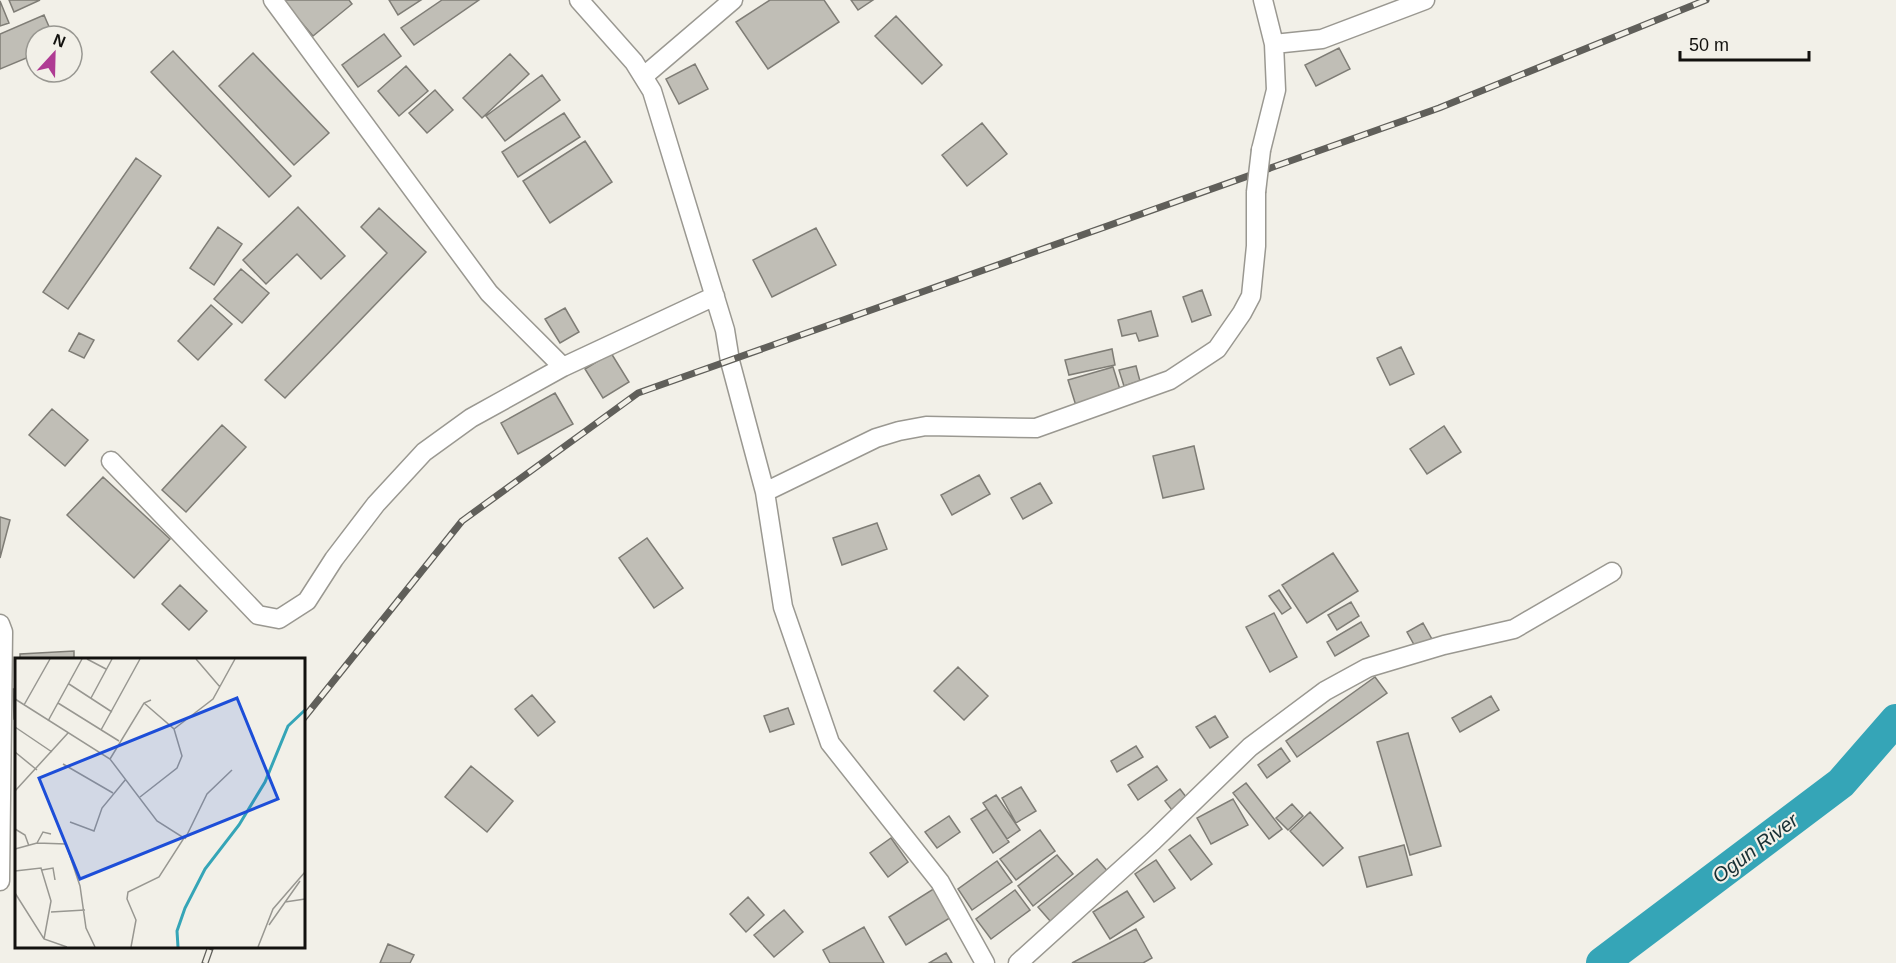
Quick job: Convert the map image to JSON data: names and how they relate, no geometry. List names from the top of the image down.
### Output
{
  "water": ["Ogun River"],
  "scale_bar": "50 m",
  "north": "top"
}
